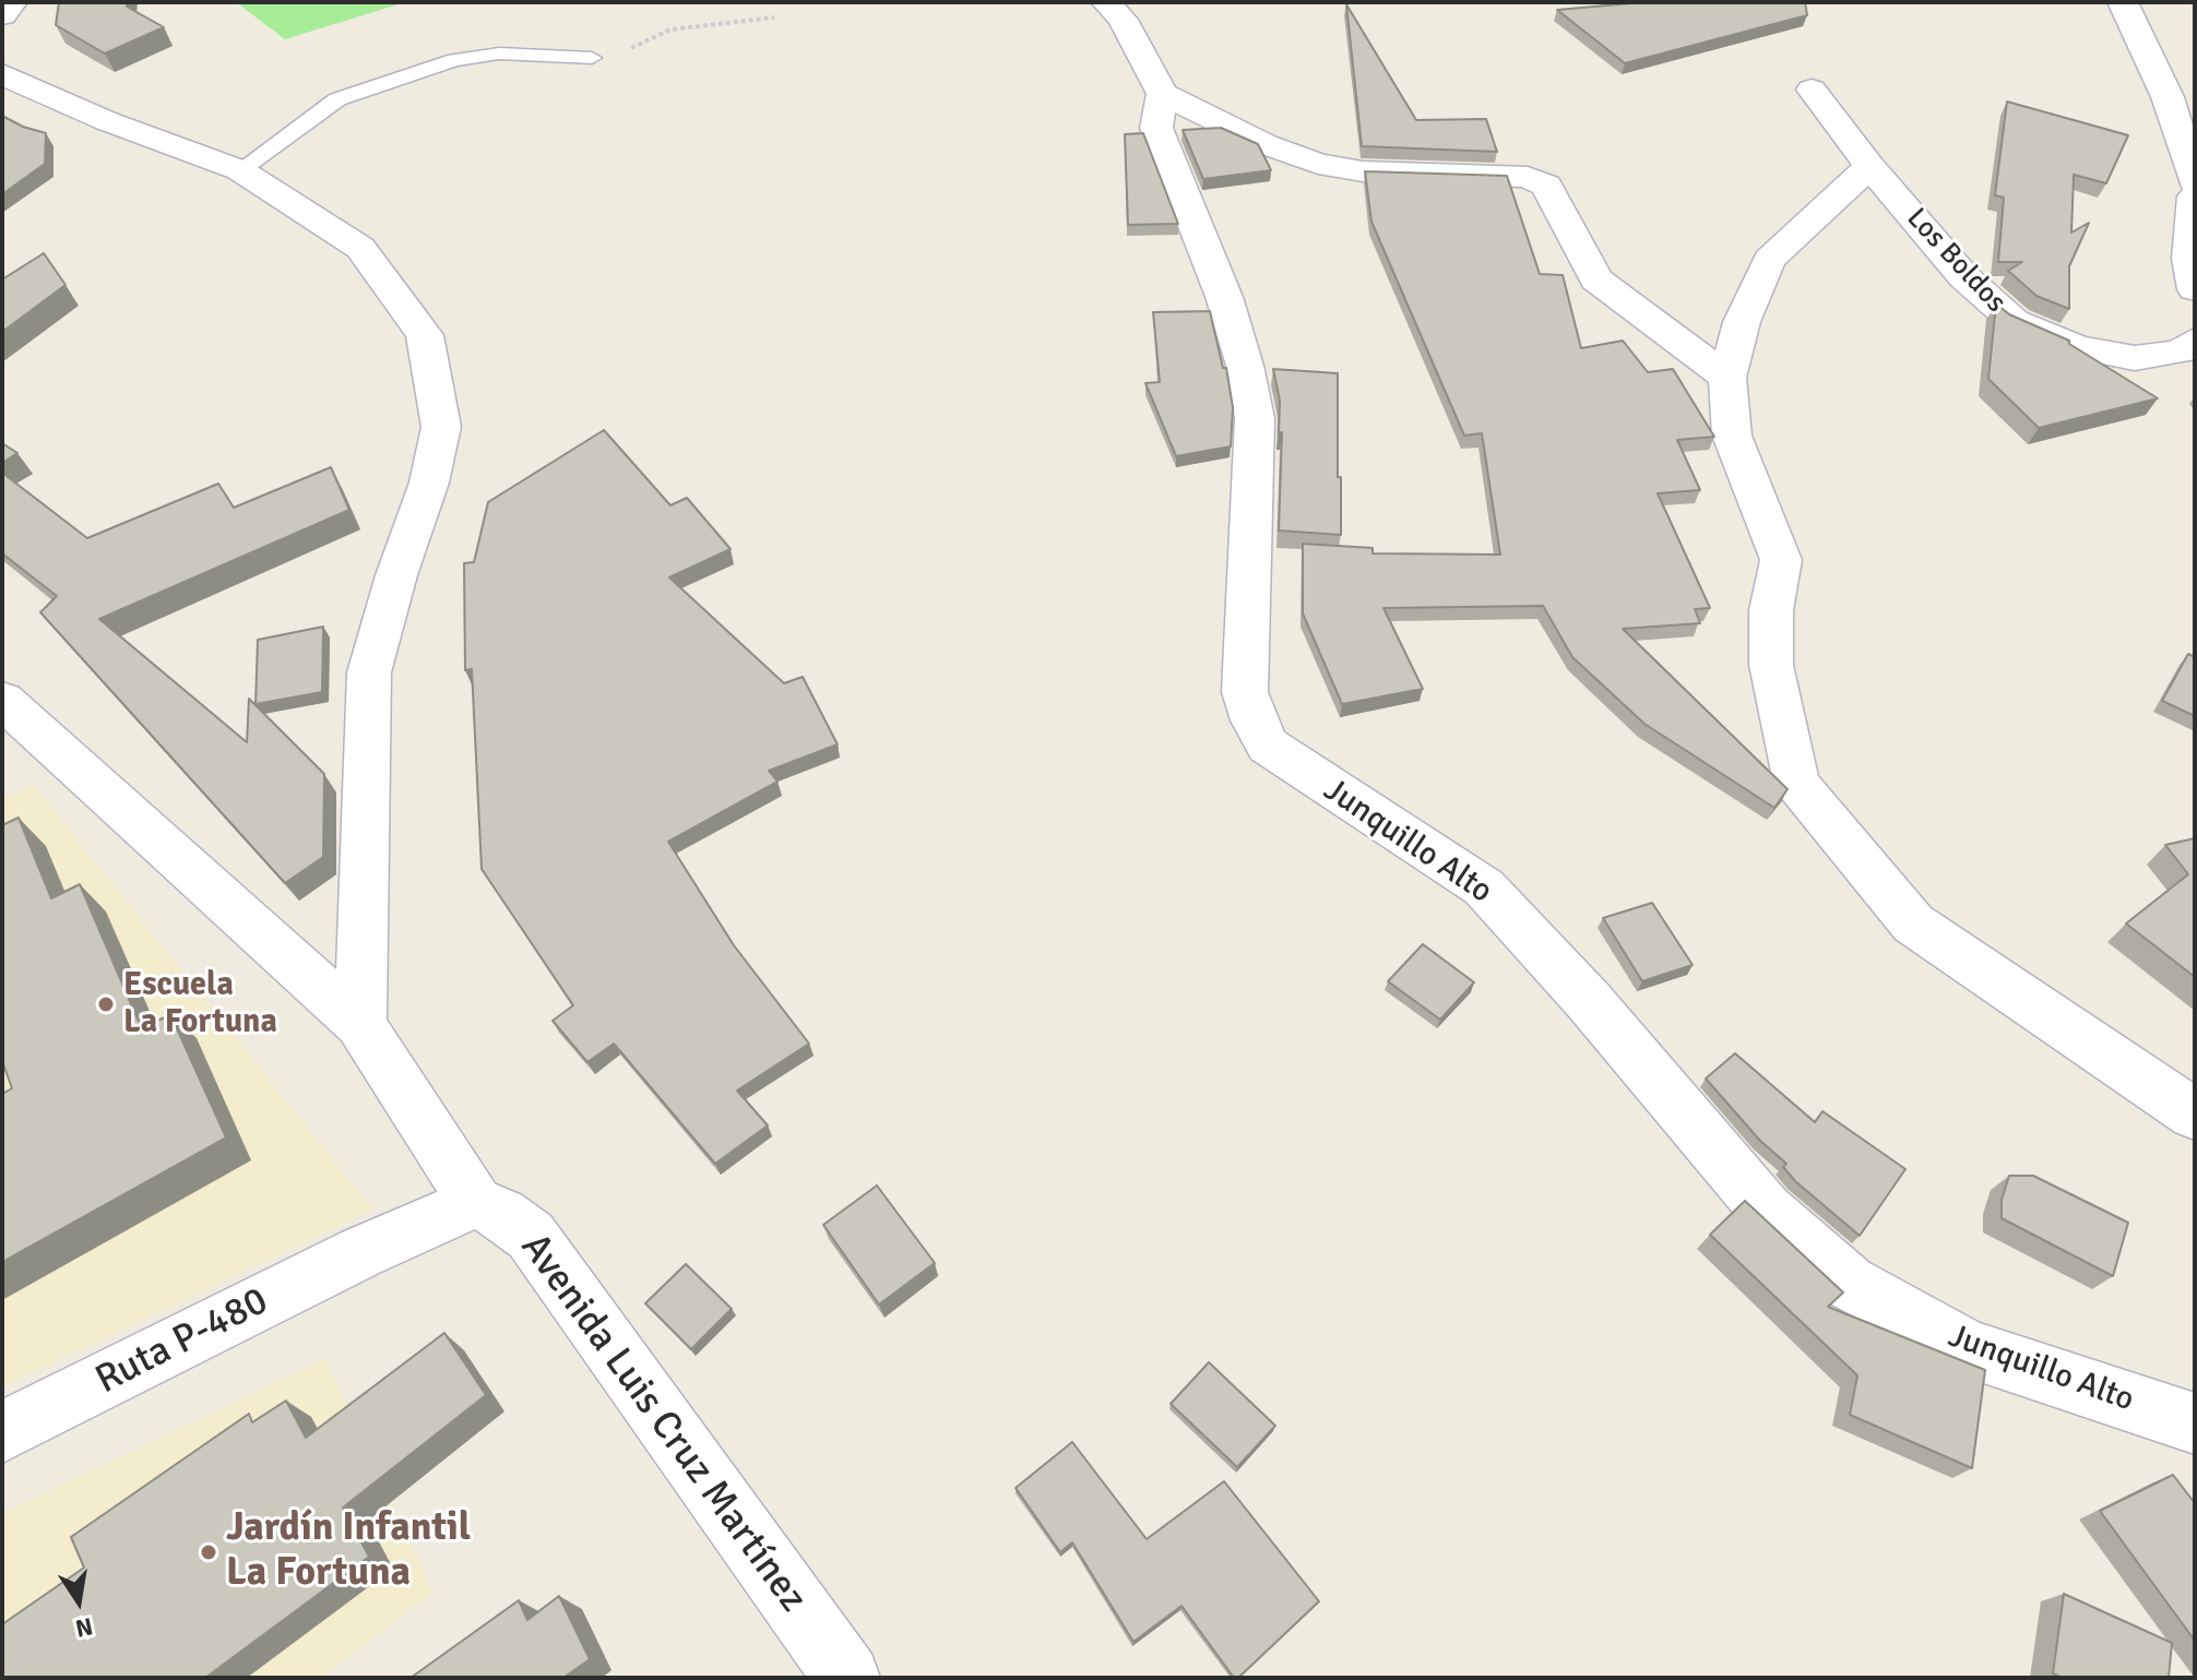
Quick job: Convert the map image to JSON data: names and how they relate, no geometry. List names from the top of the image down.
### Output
{
  "streets": {
    "street": [
      "Los Boldos",
      "Junquillo Alto",
      "Ruta P-480",
      "Avenida Luis Cruz Martínez"
    ]
  },
  "crossings": [
    ["Ruta P-480", "Avenida Luis Cruz Martínez"]
  ],
  "places": ["Escuela La Fortuna", "Jardín Infantil La Fortuna"],
  "north": "bottom"
}
